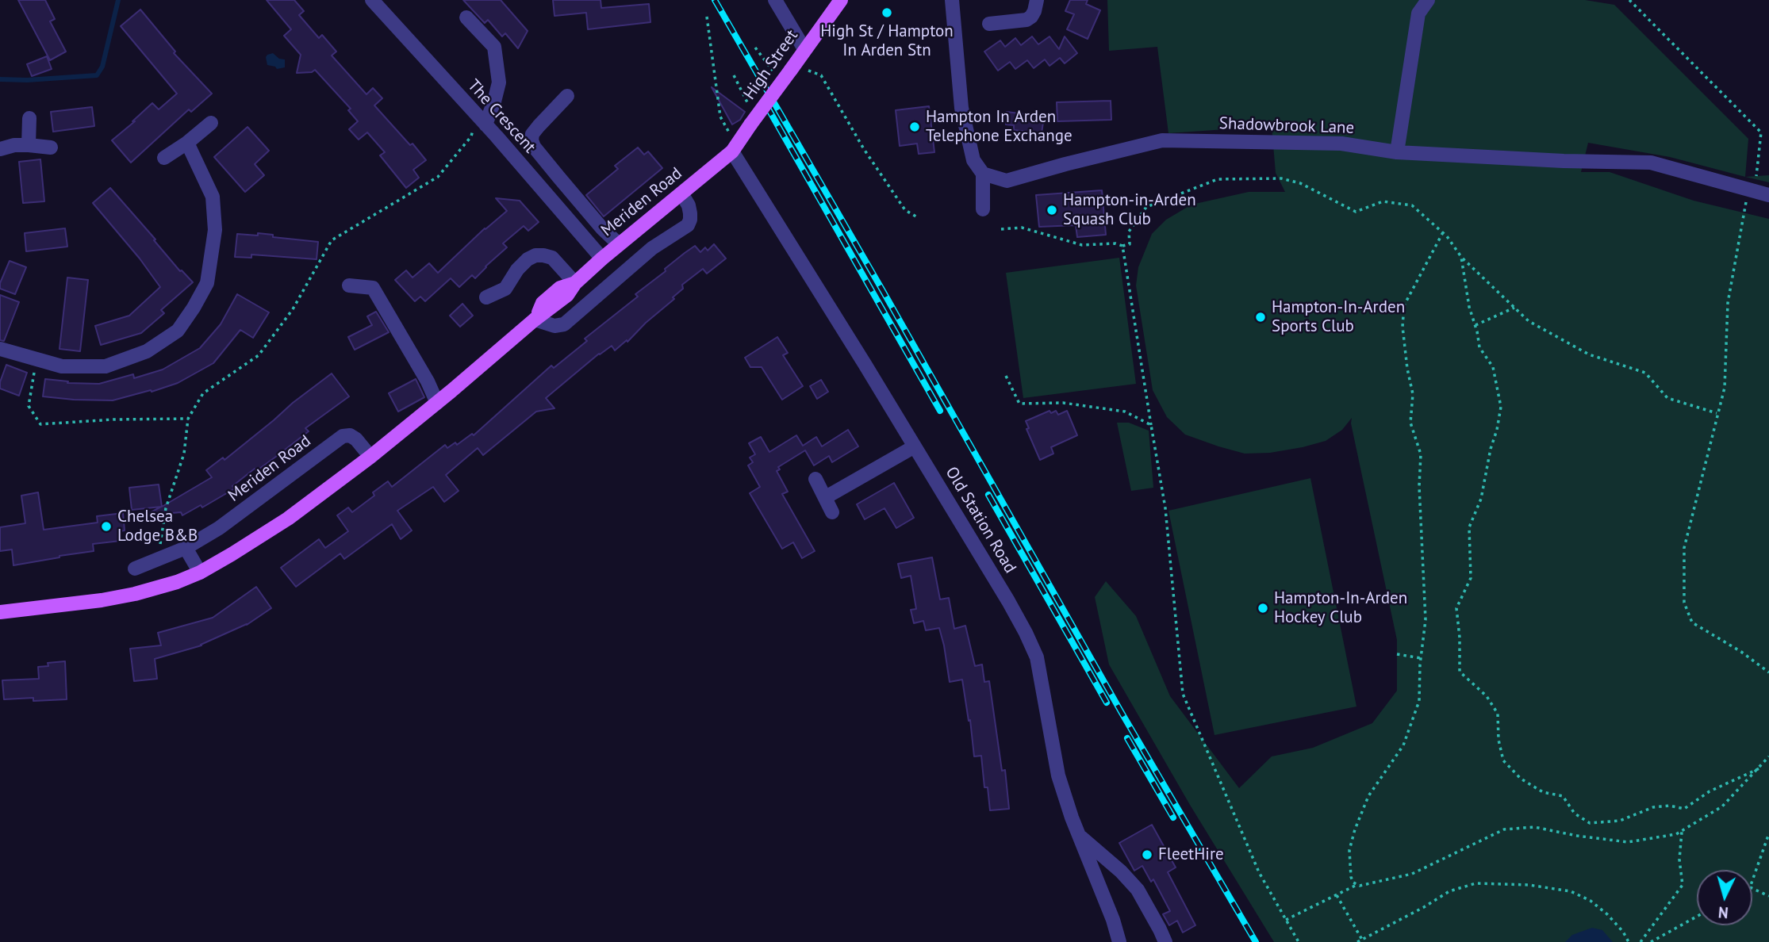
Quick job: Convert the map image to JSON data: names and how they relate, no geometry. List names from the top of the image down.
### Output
{
  "streets": {
    "main road": ["High Street", "Meriden Road"],
    "street": ["The Crescent", "Shadowbrook Lane", "Old Station Road"]
  },
  "crossings": [
    ["High Street", "Meriden Road"],
    ["High Street", "Old Station Road"],
    ["The Crescent", "Meriden Road"],
    ["Meriden Road", "Old Station Road"]
  ],
  "places": [
    "High St / Hampton In Arden Stn",
    "Hampton In Arden Telephone Exchange",
    "Hampton-in-Arden Squash Club",
    "Hampton-In-Arden Sports Club",
    "Chelsea Lodge B&B",
    "Hampton-In-Arden Hockey Club",
    "FleetHire"
  ],
  "north": "bottom"
}
